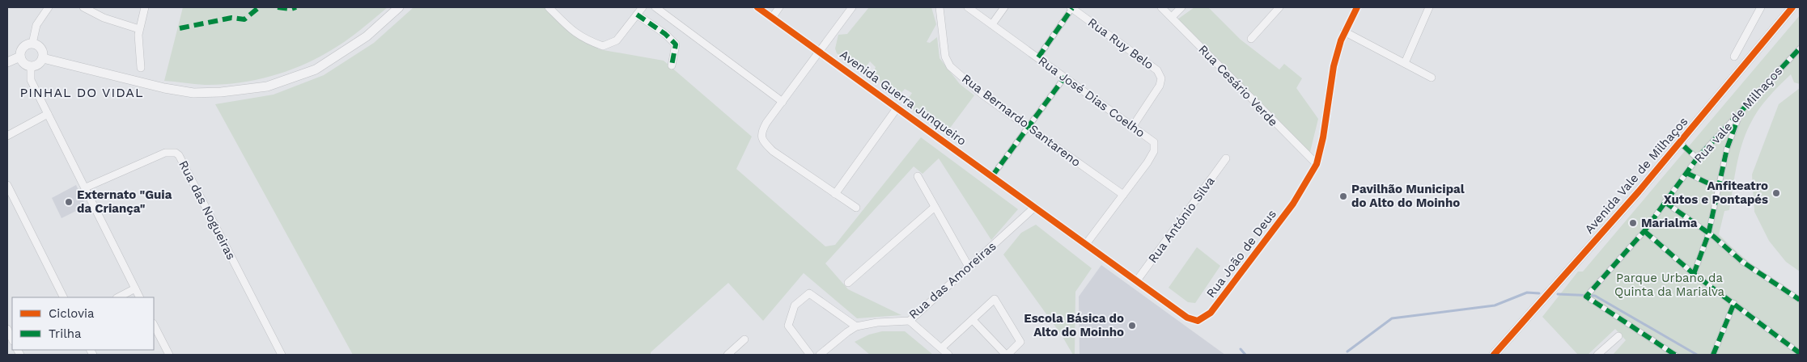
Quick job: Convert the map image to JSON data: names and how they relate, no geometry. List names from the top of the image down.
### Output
{
  "streets": {
    "street": [
      "Rua Ruy Belo",
      "Rua Cesário Verde",
      "Rua José Dias Coelho",
      "Avenida Guerra Junqueiro",
      "Rua vale de Milhaços",
      "Rua Bernardo Santareno",
      "Avenida Vale de Milhaços",
      "Rua das Nogueiras",
      "Rua António Silva",
      "Rua João de Deus",
      "Rua das Amoreiras"
    ]
  },
  "crossings": [
    ["Rua Ruy Belo", "Rua José Dias Coelho"],
    ["Rua Cesário Verde", "Rua João de Deus"],
    ["Rua José Dias Coelho", "Rua Bernardo Santareno"],
    ["Rua José Dias Coelho", "Rua João de Deus"],
    ["Avenida Guerra Junqueiro", "Rua João de Deus"],
    ["Avenida Guerra Junqueiro", "Rua das Amoreiras"],
    ["Rua António Silva", "Rua João de Deus"],
    ["Rua João de Deus", "Rua das Amoreiras"]
  ],
  "districts": ["PINHAL DO VIDAL"],
  "parks": ["Parque Urbano da Quinta da Marialva"],
  "places": [
    "Anfiteatro Xutos e Pontapés",
    "Pavilhão Municipal do Alto do Moinho",
    "Externato \"Guia da Criança\"",
    "Marialma",
    "Escola Básica do Alto do Moinho"
  ],
  "legend": ["Ciclovia", "Trilha"]
}
